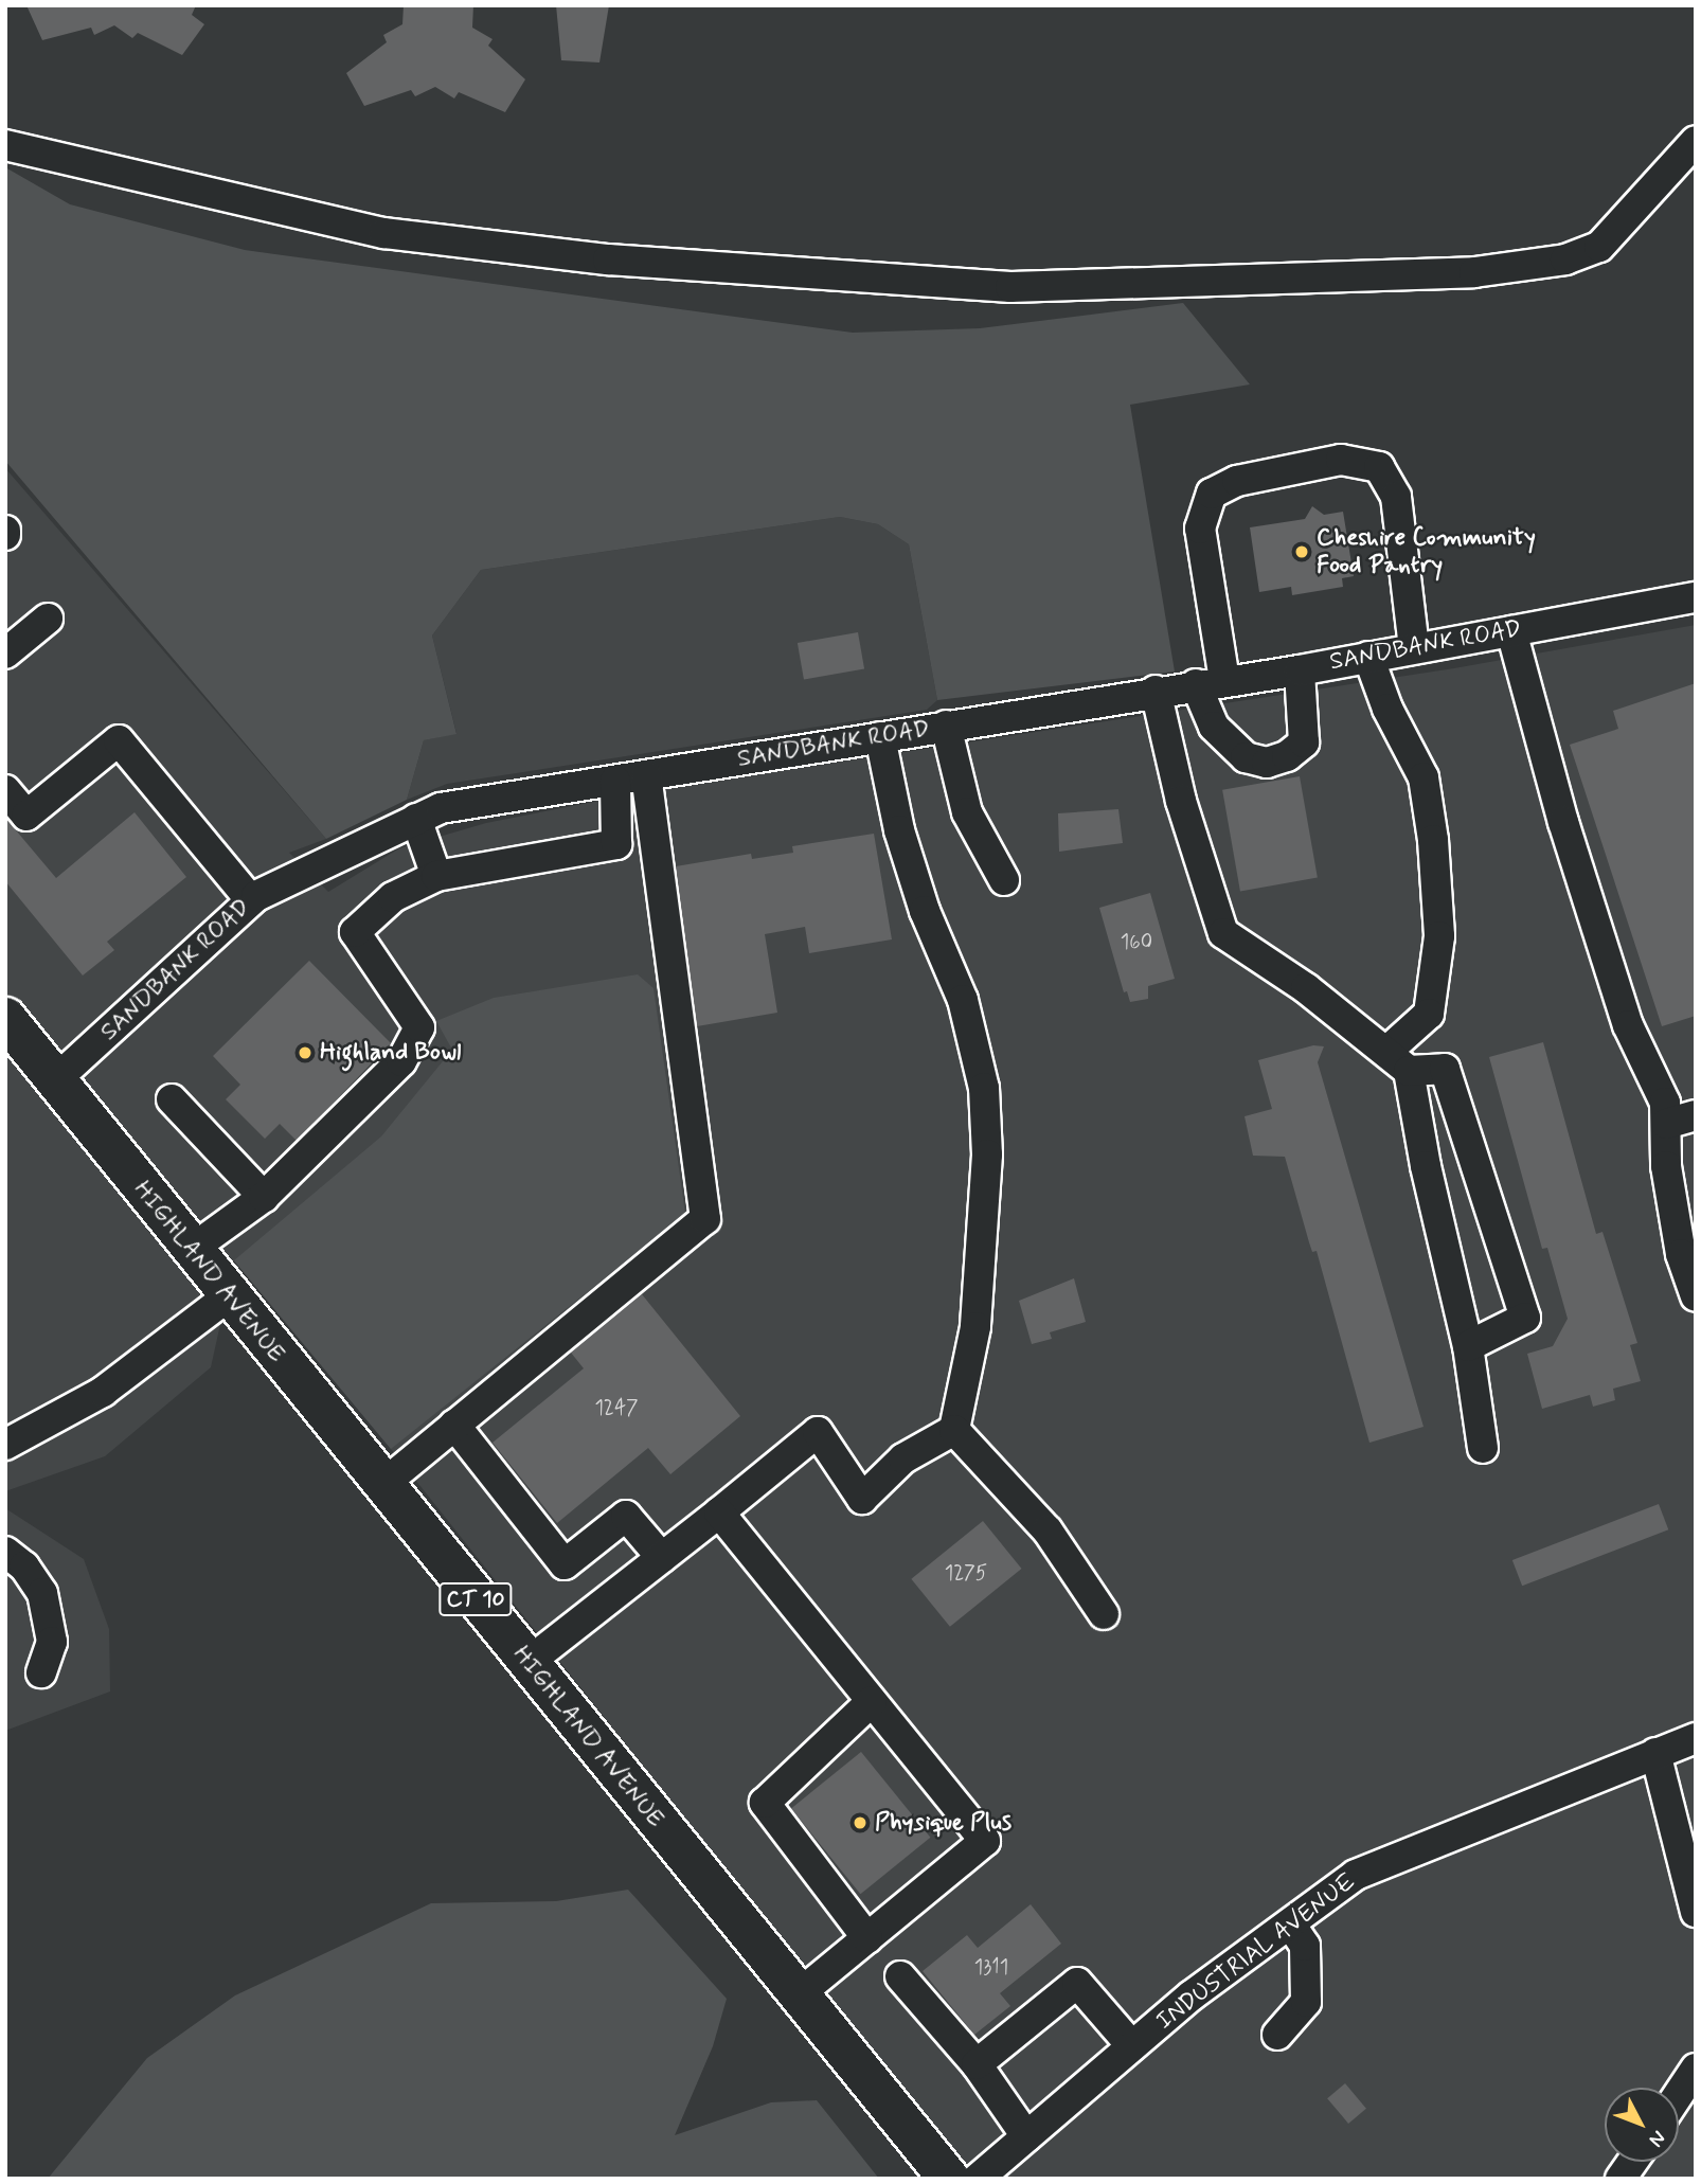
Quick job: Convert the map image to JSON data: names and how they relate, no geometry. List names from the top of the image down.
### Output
{
  "streets": {
    "highway": ["HIGHLAND AVENUE", "CT 10"],
    "street": ["SANDBANK ROAD", "INDUSTRIAL AVENUE"]
  },
  "crossings": [
    ["SANDBANK ROAD", "HIGHLAND AVENUE"]
  ],
  "places": ["Cheshire Community Food Pantry", "Highland Bowl", "Physique Plus"],
  "house_numbers": [
    "160",
    "1247",
    "1275",
    "1311"
  ],
  "north": "bottom right"
}
